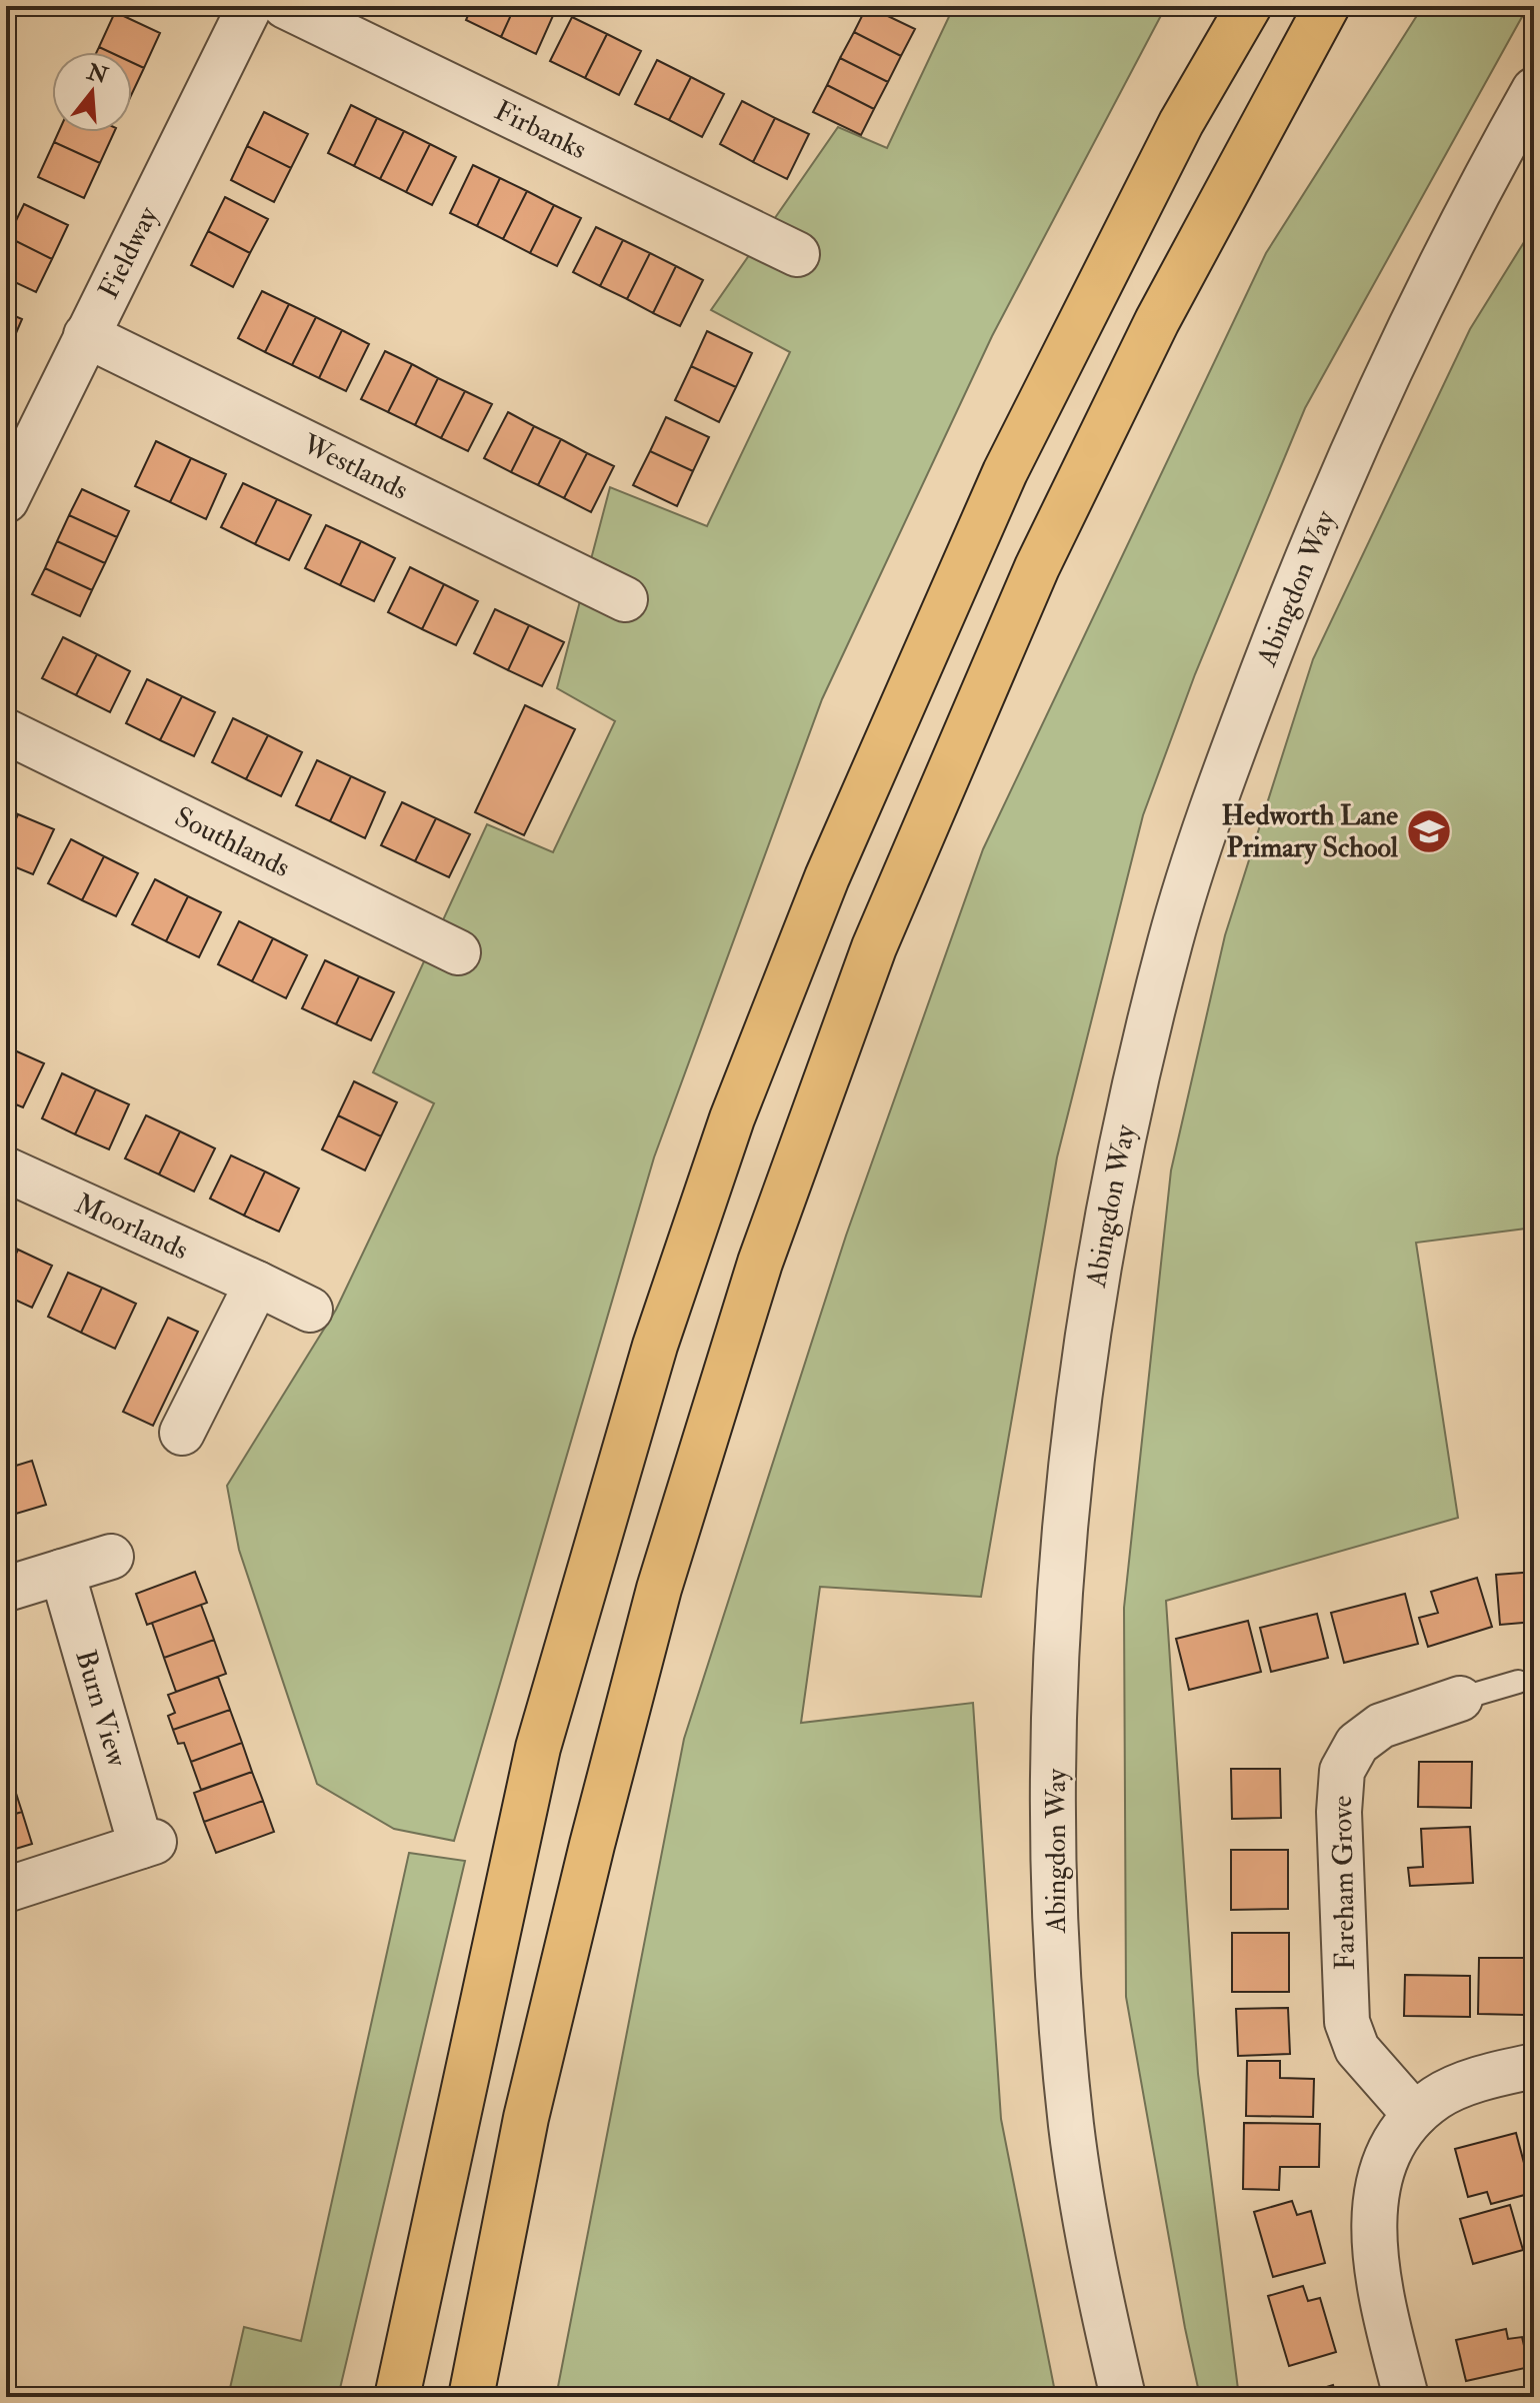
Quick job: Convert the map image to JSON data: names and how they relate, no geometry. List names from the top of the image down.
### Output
{
  "streets": {
    "street": [
      "Firbanks",
      "Fieldway",
      "Westlands",
      "Abingdon Way",
      "Southlands",
      "Moorlands",
      "Burn View",
      "Fareham Grove"
    ]
  },
  "crossings": [
    ["Fieldway", "Westlands"]
  ],
  "places": {
    "school or university": ["Hedworth Lane Primary School"]
  },
  "north": "top"
}
